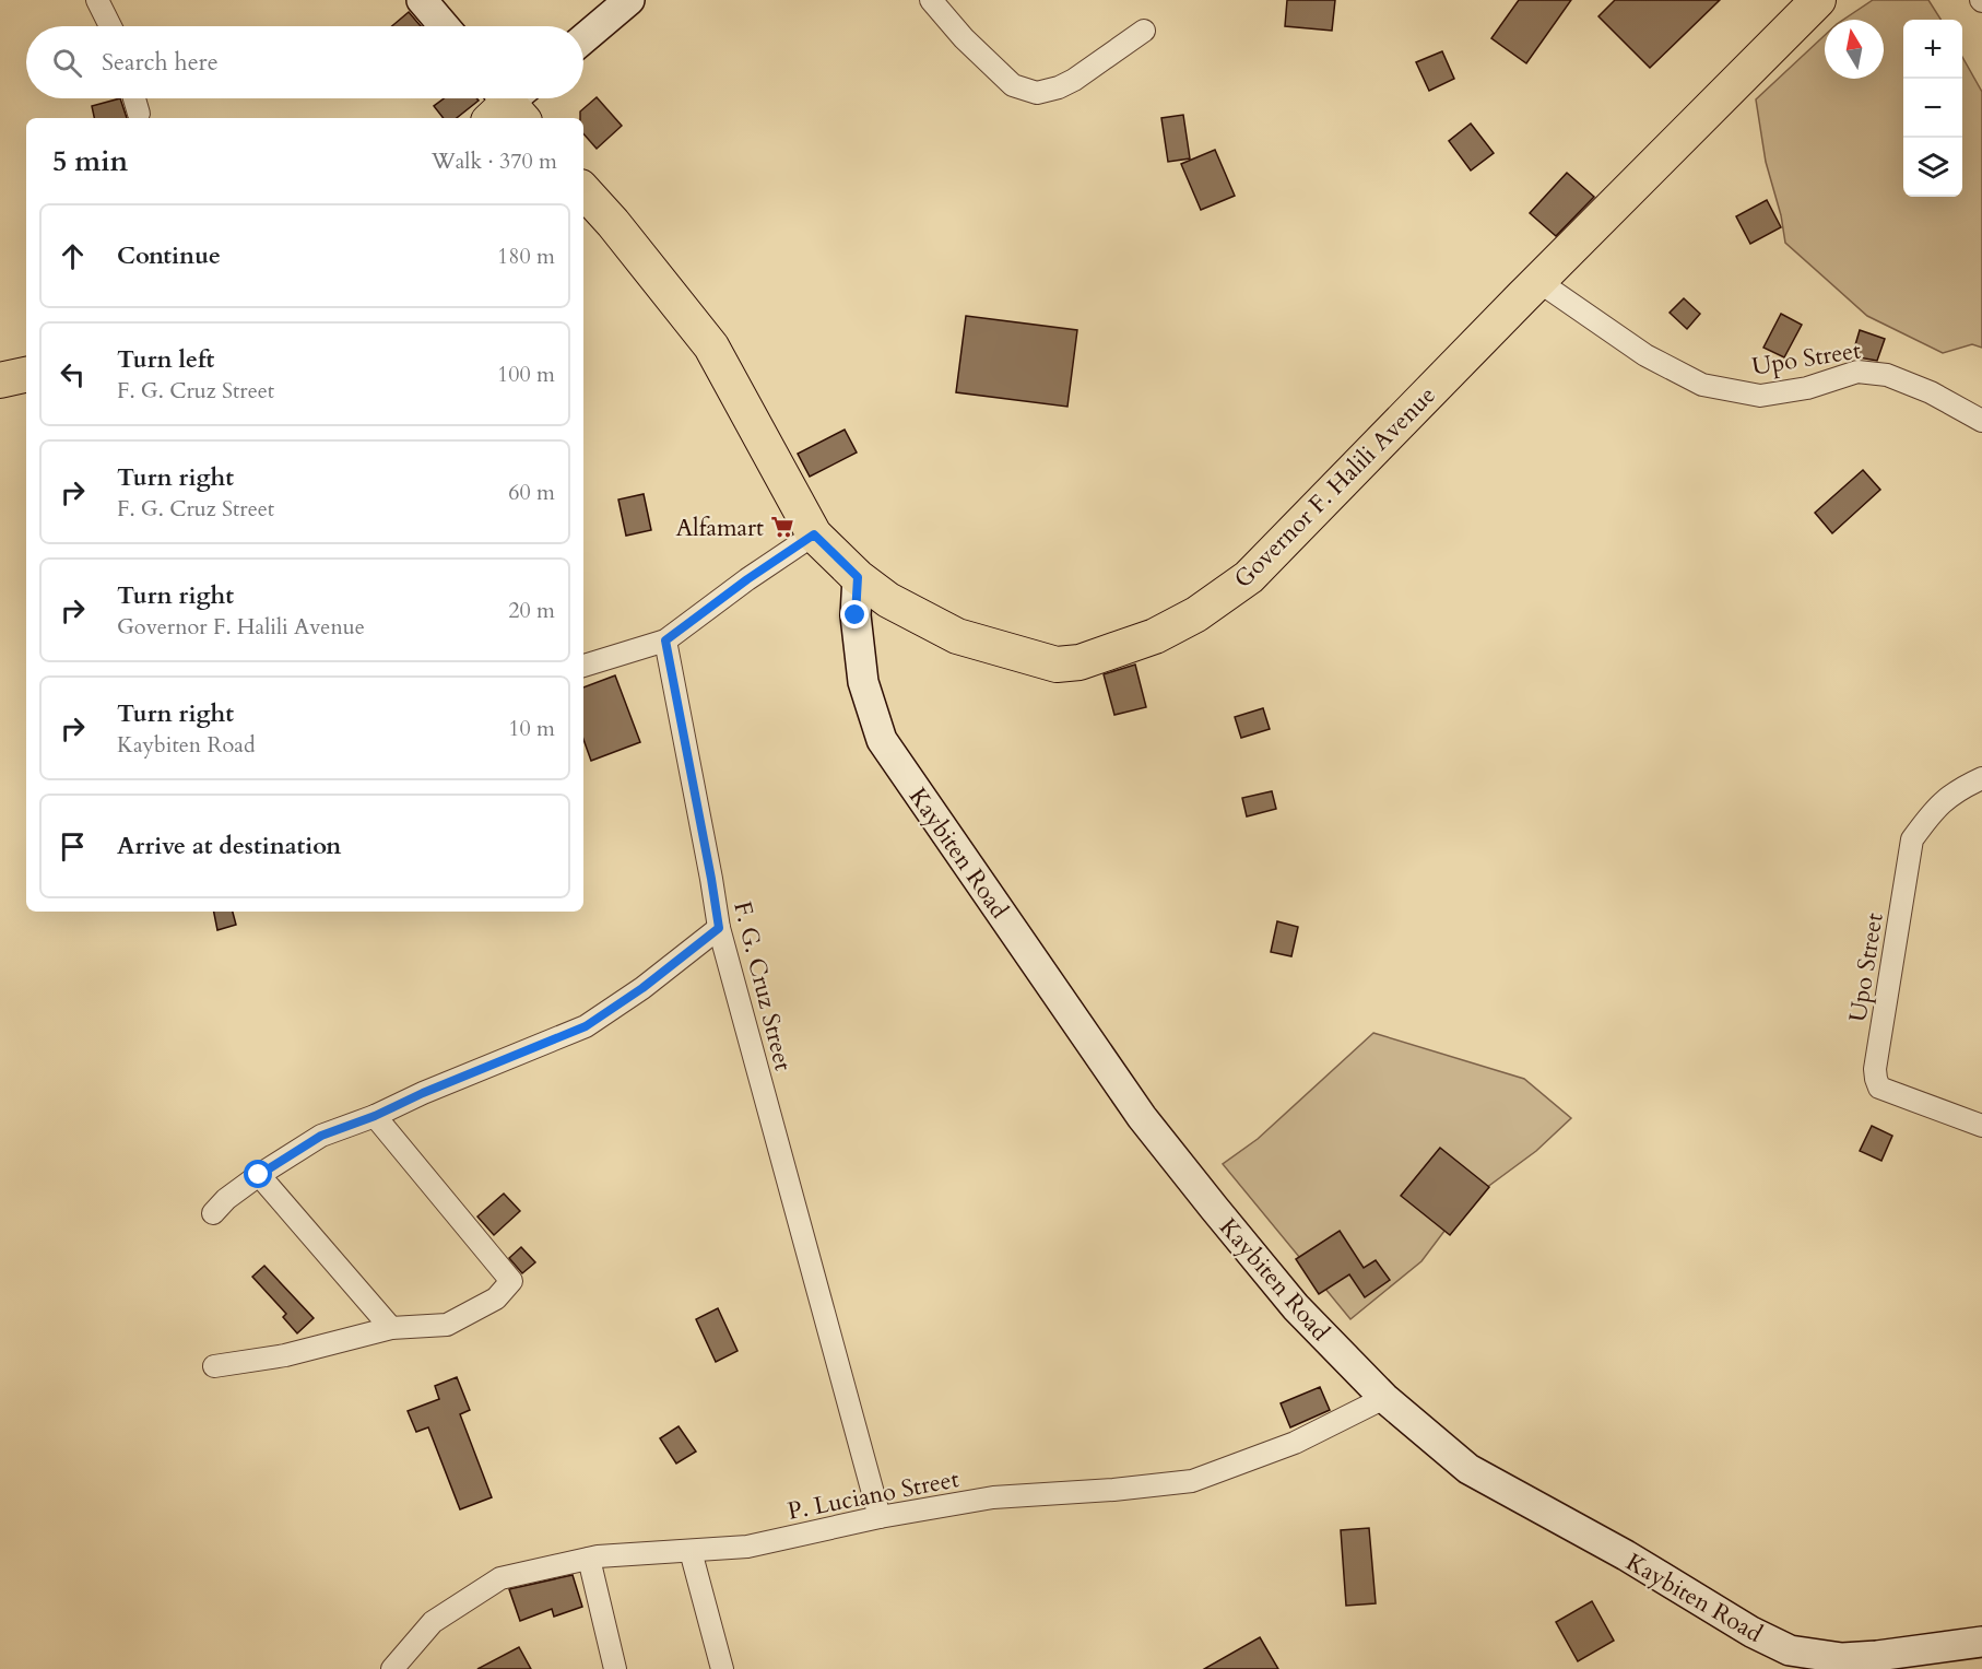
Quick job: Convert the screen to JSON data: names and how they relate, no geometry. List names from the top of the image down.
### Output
{
  "streets": {
    "main road": ["Governor F. Halili Avenue"],
    "street": [
      "Upo Street",
      "Kaybiten Road",
      "F. G. Cruz Street",
      "P. Luciano Street"
    ]
  },
  "crossings": [
    ["Upo Street", "Governor F. Halili Avenue"],
    ["Governor F. Halili Avenue", "Kaybiten Road"],
    ["Kaybiten Road", "P. Luciano Street"],
    ["F. G. Cruz Street", "P. Luciano Street"]
  ],
  "places": {
    "supermarket": ["Alfamart"]
  },
  "north": "top",
  "page": {
    "map_buttons": ["+", "−"],
    "search": "Search here",
    "heading": ["5 min", "Walk · 370 m"],
    "list": [
      ["Continue", "180 m"],
      ["Turn left", "F. G. Cruz Street", "100 m"],
      ["Turn right", "F. G. Cruz Street", "60 m"],
      ["Turn right", "Governor F. Halili Avenue", "20 m"],
      ["Turn right", "Kaybiten Road", "10 m"],
      "Arrive at destination"
    ]
  }
}
